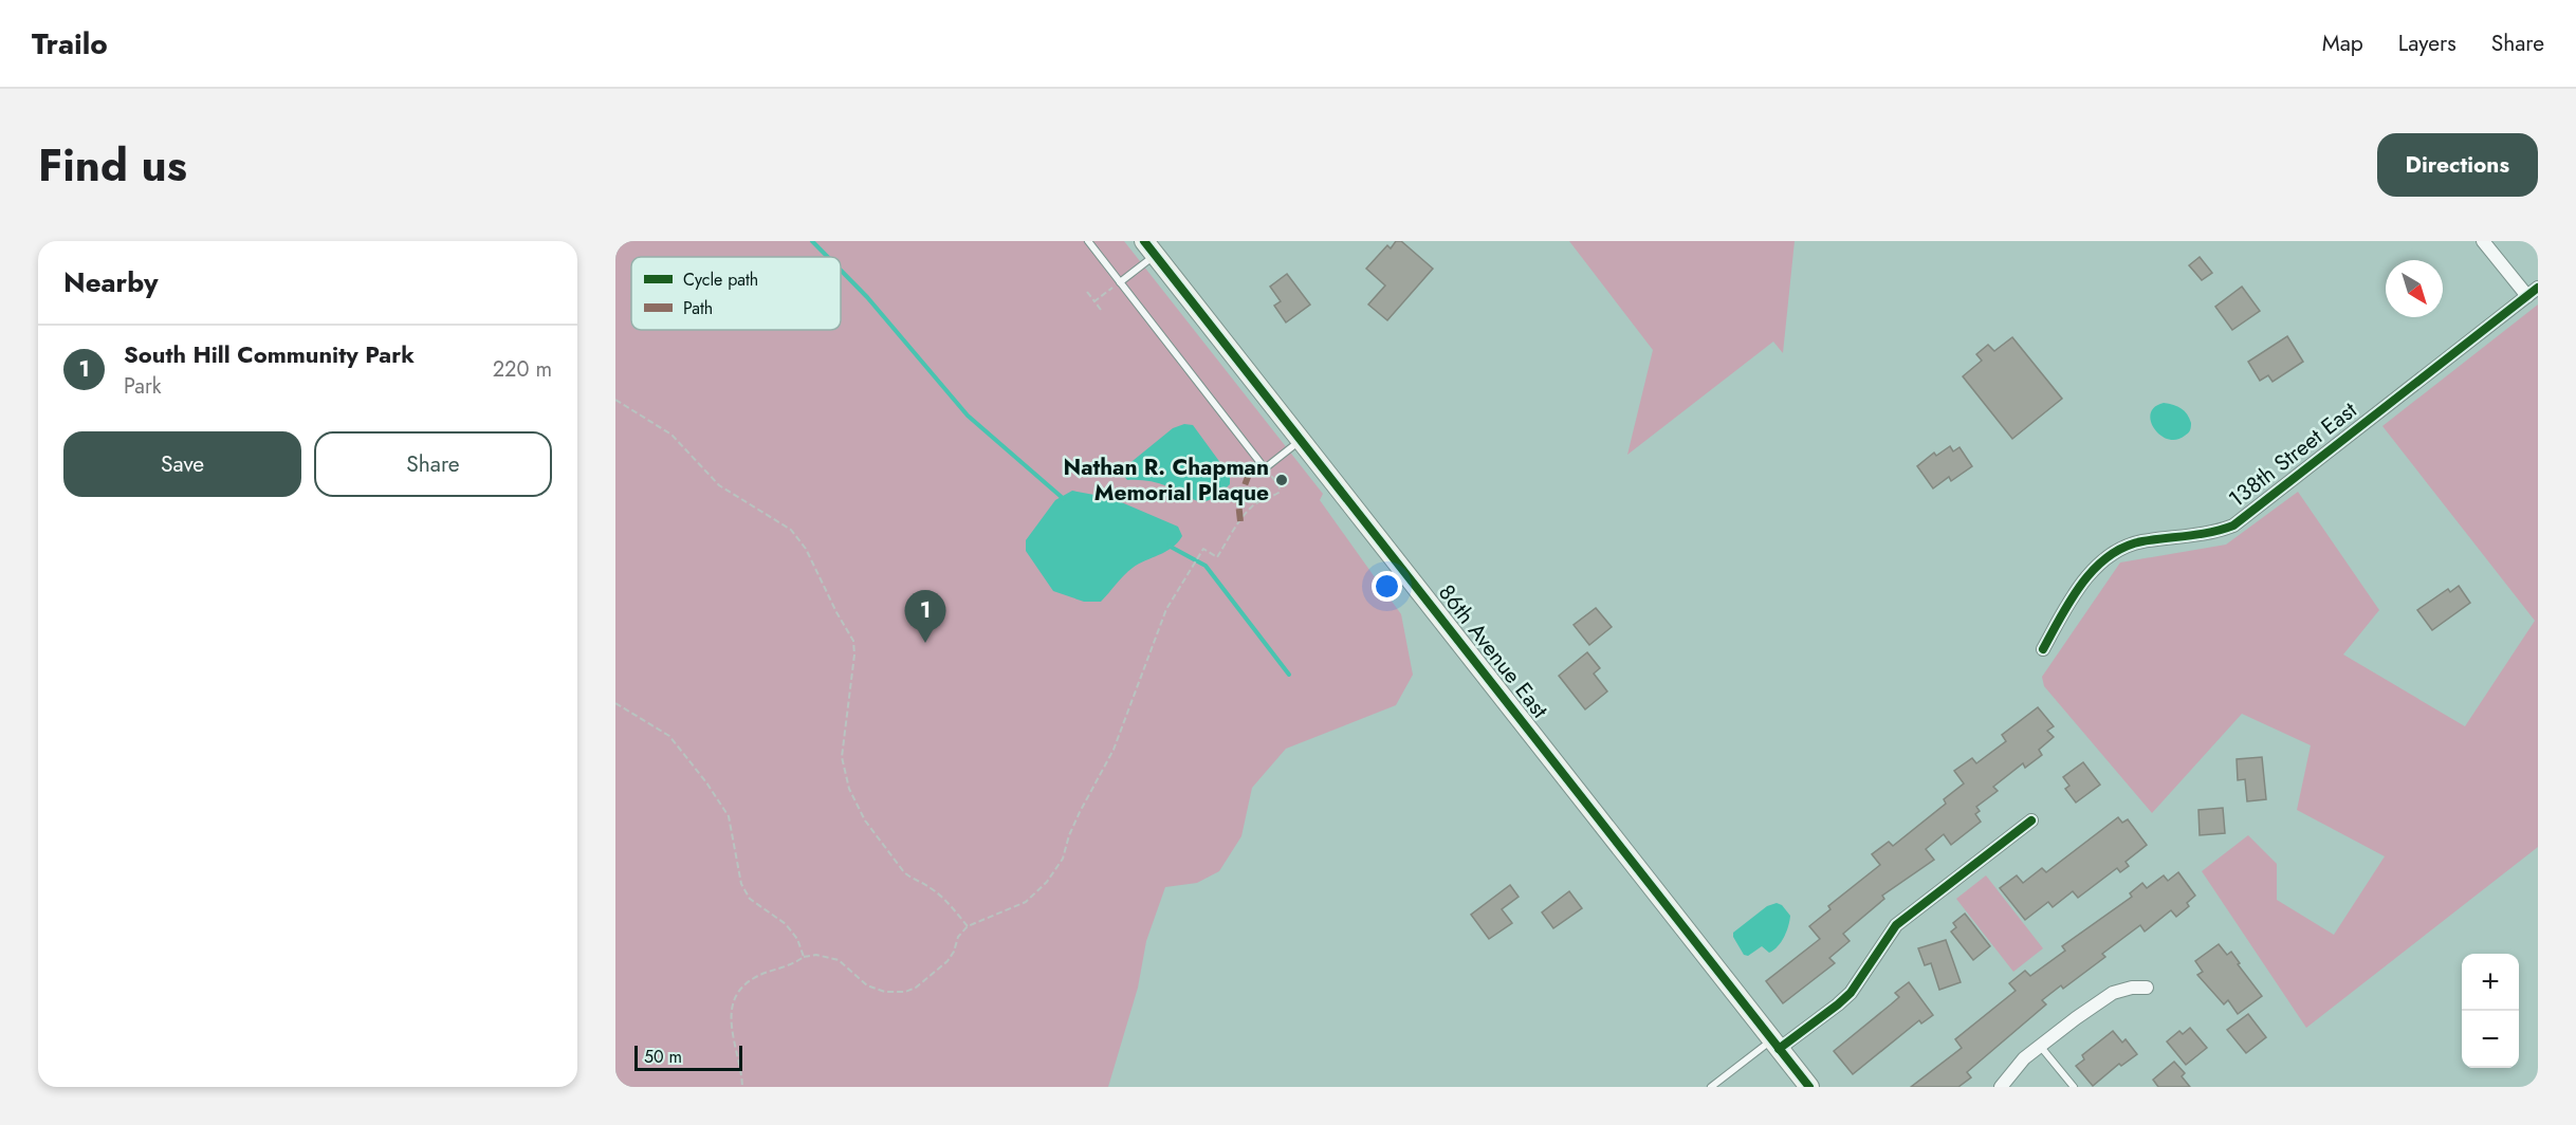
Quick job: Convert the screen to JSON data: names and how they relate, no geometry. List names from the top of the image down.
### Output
{
  "streets": {
    "street": ["138th Street East", "86th Avenue East"]
  },
  "places": ["Nathan R. Chapman Memorial Plaque"],
  "legend": ["Cycle path", "Path"],
  "scale_bar": "50 m",
  "north": "bottom right",
  "page": {
    "header": "Trailo",
    "nav": ["Map", "Layers", "Share"],
    "title": "Find us",
    "buttons": [
      "Directions",
      ["Save", "Share"]
    ],
    "heading": "Nearby",
    "list": [
      {
        "mark": "1",
        "name": "South Hill Community Park",
        "note": "Park",
        "value": "220 m"
      }
    ],
    "pins": "1",
    "map_buttons": ["+", "−"],
    "scale": "50 m"
  }
}
